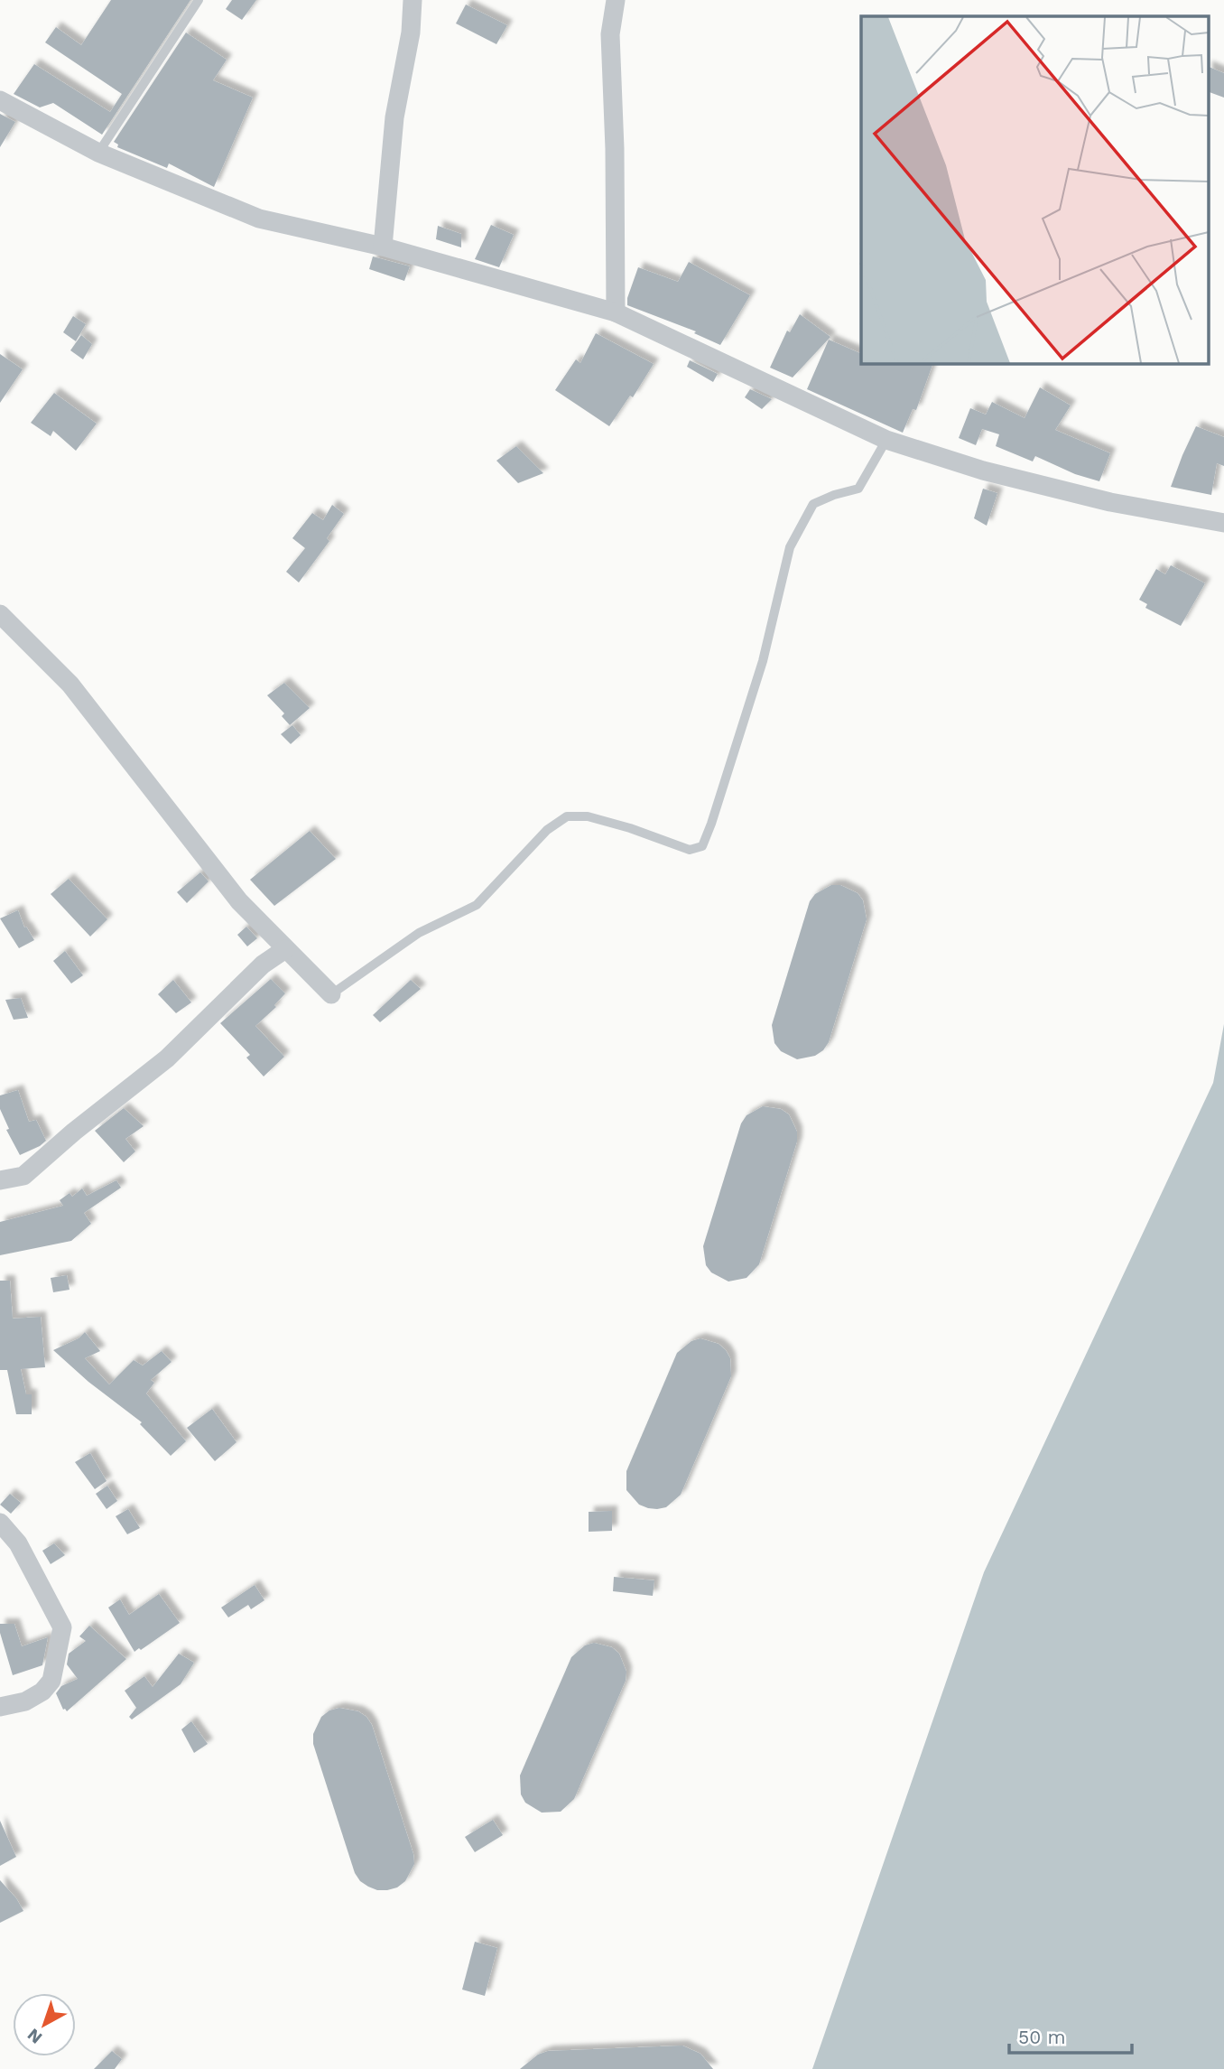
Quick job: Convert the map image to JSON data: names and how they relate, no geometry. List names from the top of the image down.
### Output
{
  "scale_bar": "50 m",
  "north": "bottom left"
}
